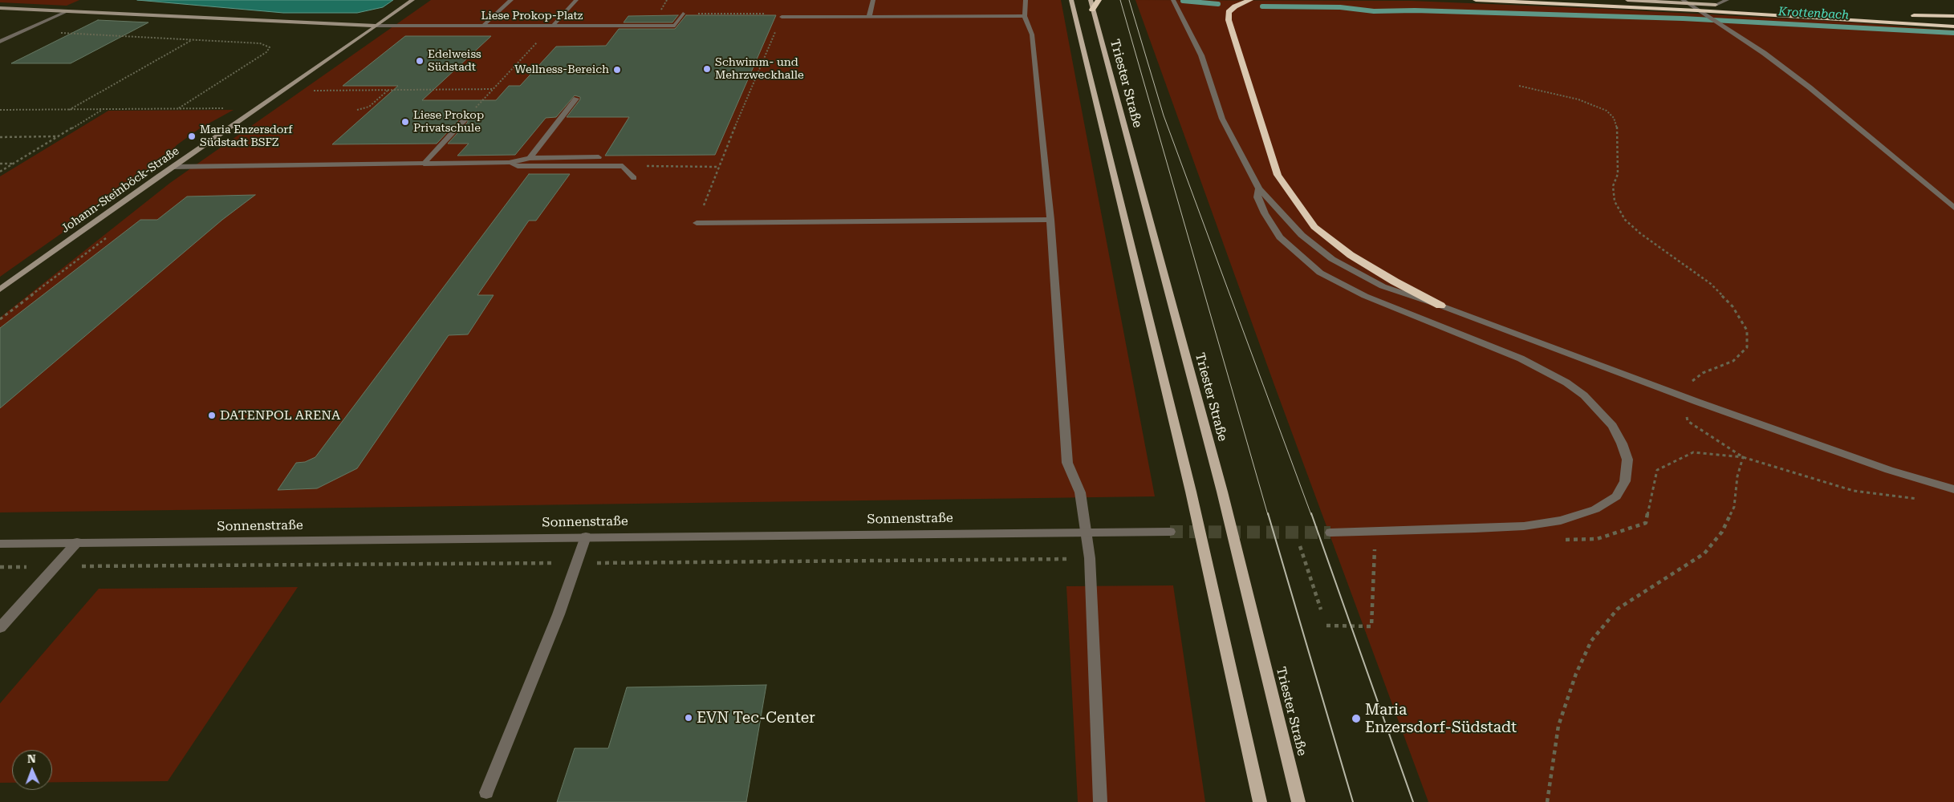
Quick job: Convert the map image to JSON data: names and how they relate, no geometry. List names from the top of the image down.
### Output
{
  "streets": {
    "main road": ["Triester Straße"],
    "street": ["Liese Prokop-Platz", "Johann-Steinböck-Straße", "Sonnenstraße"]
  },
  "crossings": [
    ["Liese Prokop-Platz", "Johann-Steinböck-Straße"]
  ],
  "water": ["Krottenbach"],
  "places": [
    "Edelweiss Südstadt",
    "Schwimm- und Mehrzweckhalle",
    "Wellness-Bereich",
    "Liese Prokop Privatschule",
    "Maria Enzersdorf Südstadt BSFZ",
    "DATENPOL ARENA",
    "EVN Tec-Center",
    "Maria Enzersdorf-Südstadt"
  ],
  "north": "top"
}
